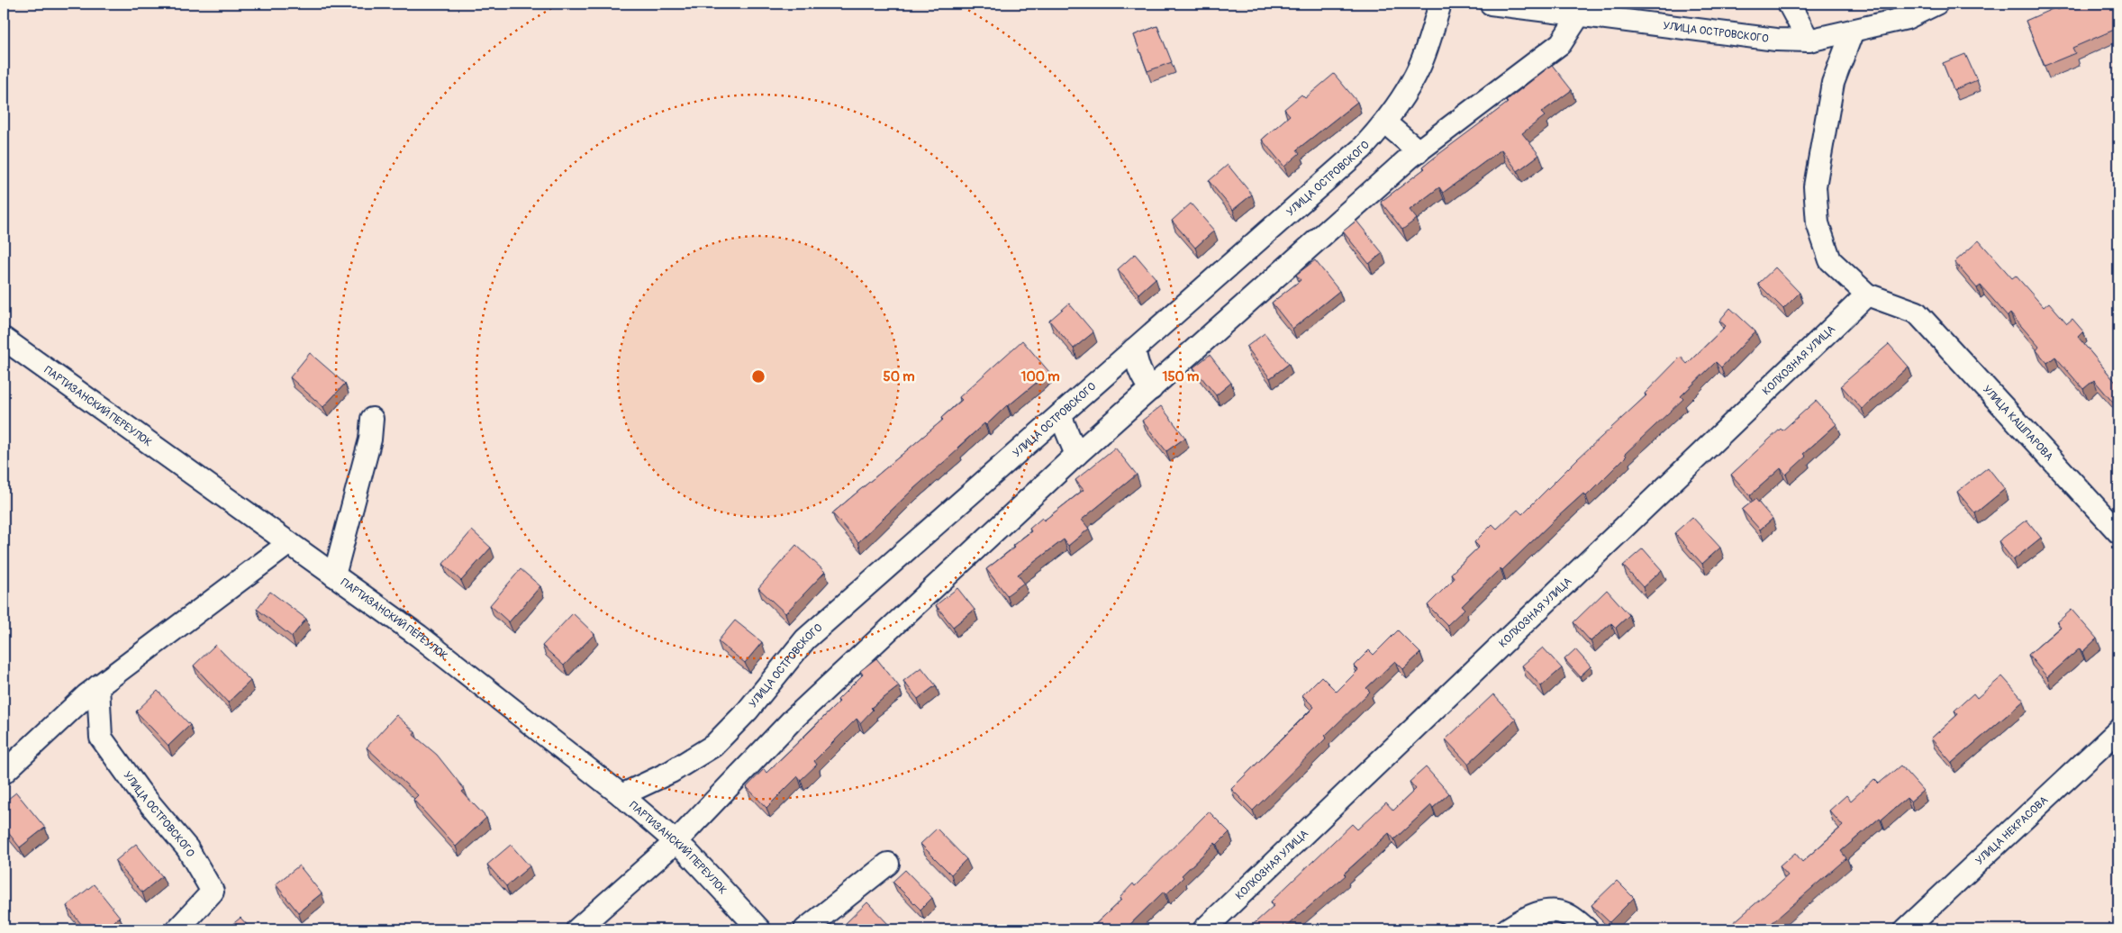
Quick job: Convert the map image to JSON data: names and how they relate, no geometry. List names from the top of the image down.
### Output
{
  "streets": {
    "street": [
      "УЛИЦА ОСТРОВСКОГО",
      "КОЛХОЗНАЯ УЛИЦА",
      "ПАРТИЗАНСКИЙ ПЕРЕУЛОК",
      "УЛИЦА КАШПАРОВА",
      "УЛИЦА НЕКРАСОВА"
    ]
  },
  "crossings": [
    ["УЛИЦА ОСТРОВСКОГО", "ПАРТИЗАНСКИЙ ПЕРЕУЛОК"],
    ["КОЛХОЗНАЯ УЛИЦА", "УЛИЦА КАШПАРОВА"]
  ],
  "rings": ["50 m", "100 m", "150 m"]
}
